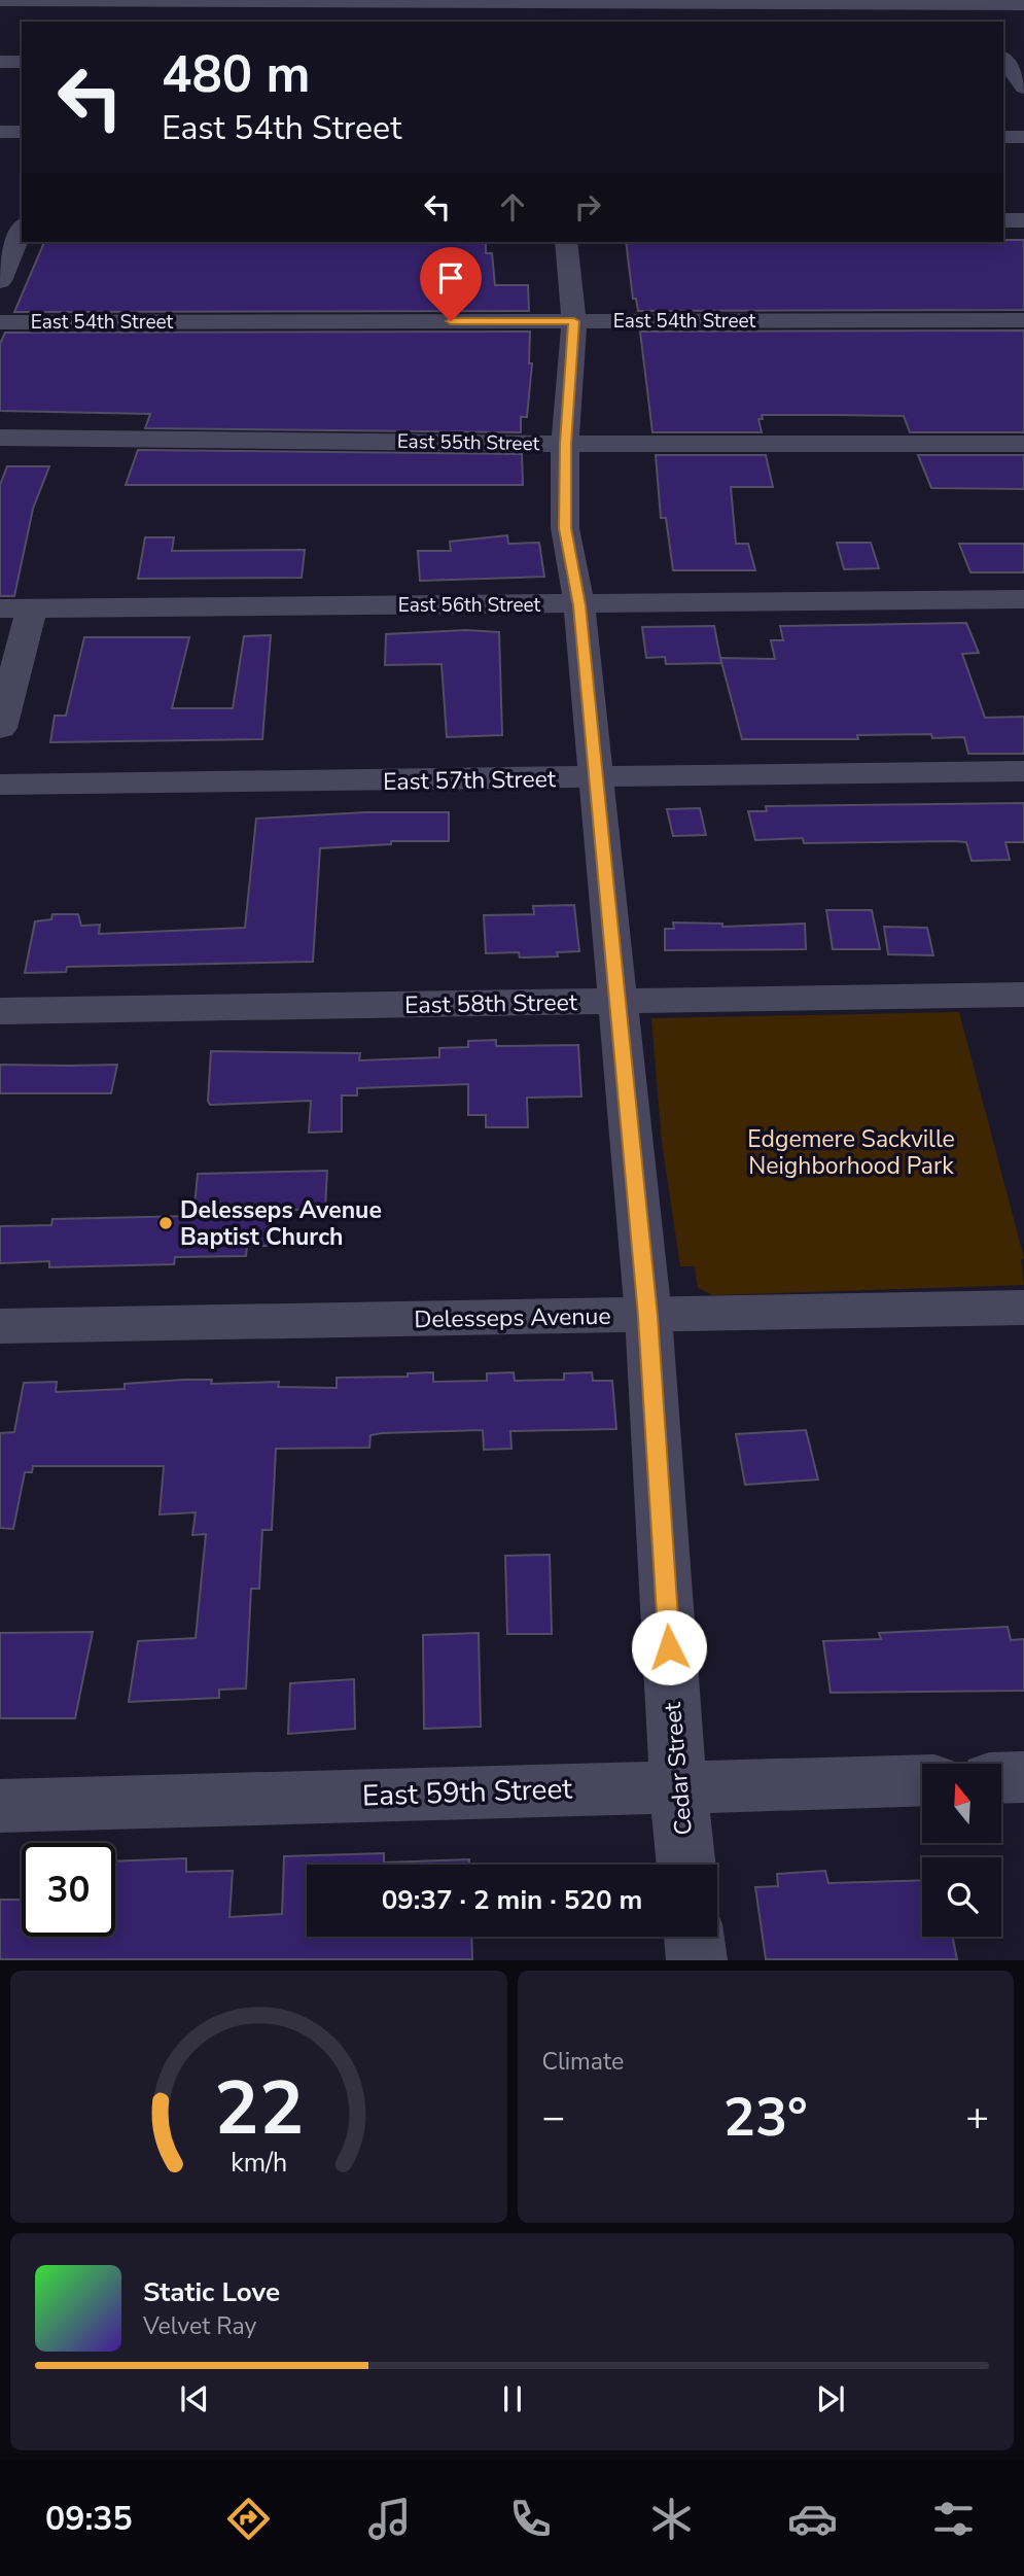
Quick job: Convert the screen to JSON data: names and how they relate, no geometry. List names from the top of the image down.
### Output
{
  "streets": {
    "street": [
      "East 54th Street",
      "East 55th Street",
      "East 56th Street",
      "East 57th Street",
      "East 58th Street",
      "Delesseps Avenue",
      "Cedar Street",
      "East 59th Street"
    ]
  },
  "crossings": [
    ["East 54th Street", "Cedar Street"],
    ["East 55th Street", "Cedar Street"],
    ["East 56th Street", "Cedar Street"],
    ["East 57th Street", "Cedar Street"],
    ["East 58th Street", "Cedar Street"],
    ["Delesseps Avenue", "Cedar Street"],
    ["Cedar Street", "East 59th Street"]
  ],
  "parks": ["Edgemere Sackville Neighborhood Park"],
  "places": ["Delesseps Avenue Baptist Church"],
  "north": "top",
  "page": {
    "turn": ["480 m", "East 54th Street"],
    "limit": "30",
    "trip": "09:37 · 2 min · 520 m",
    "tile": "Climate",
    "heat": ["−", "23°", "+"],
    "song": ["Static Love", "Velvet Ray"],
    "tabs": "09:35",
    "gauge": ["22", "km/h"]
  }
}
